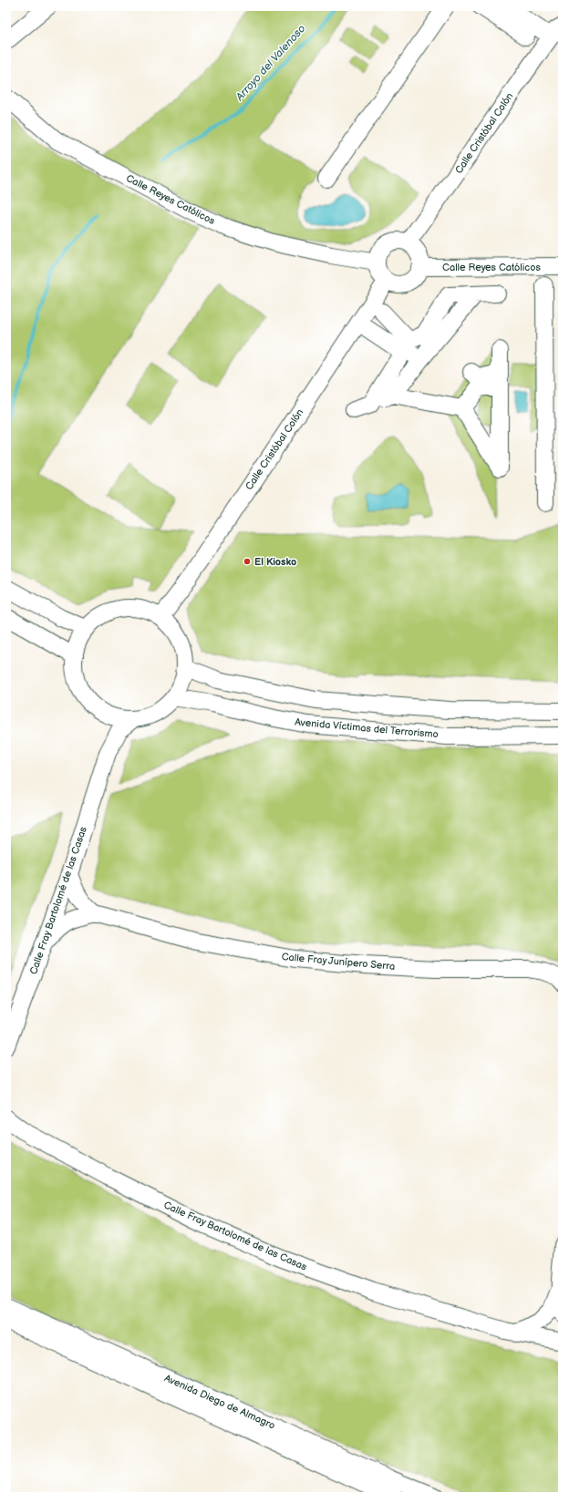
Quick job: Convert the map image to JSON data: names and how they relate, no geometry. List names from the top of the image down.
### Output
{
  "streets": {
    "street": [
      "Calle Cristóbal Colón",
      "Calle Reyes Católicos",
      "Avenida Víctimas del Terrorismo",
      "Calle Fray Bartolomé de las Casas",
      "Calle Fray Junípero Serra",
      "Avenida Diego de Almagro"
    ]
  },
  "crossings": [
    ["Calle Cristóbal Colón", "Calle Reyes Católicos"],
    ["Calle Cristóbal Colón", "Avenida Víctimas del Terrorismo"],
    ["Calle Cristóbal Colón", "Calle Fray Bartolomé de las Casas"],
    ["Avenida Víctimas del Terrorismo", "Calle Fray Bartolomé de las Casas"],
    ["Calle Fray Bartolomé de las Casas", "Calle Fray Junípero Serra"]
  ],
  "water": ["Arroyo del Valenoso"],
  "places": ["El Kiosko"]
}
